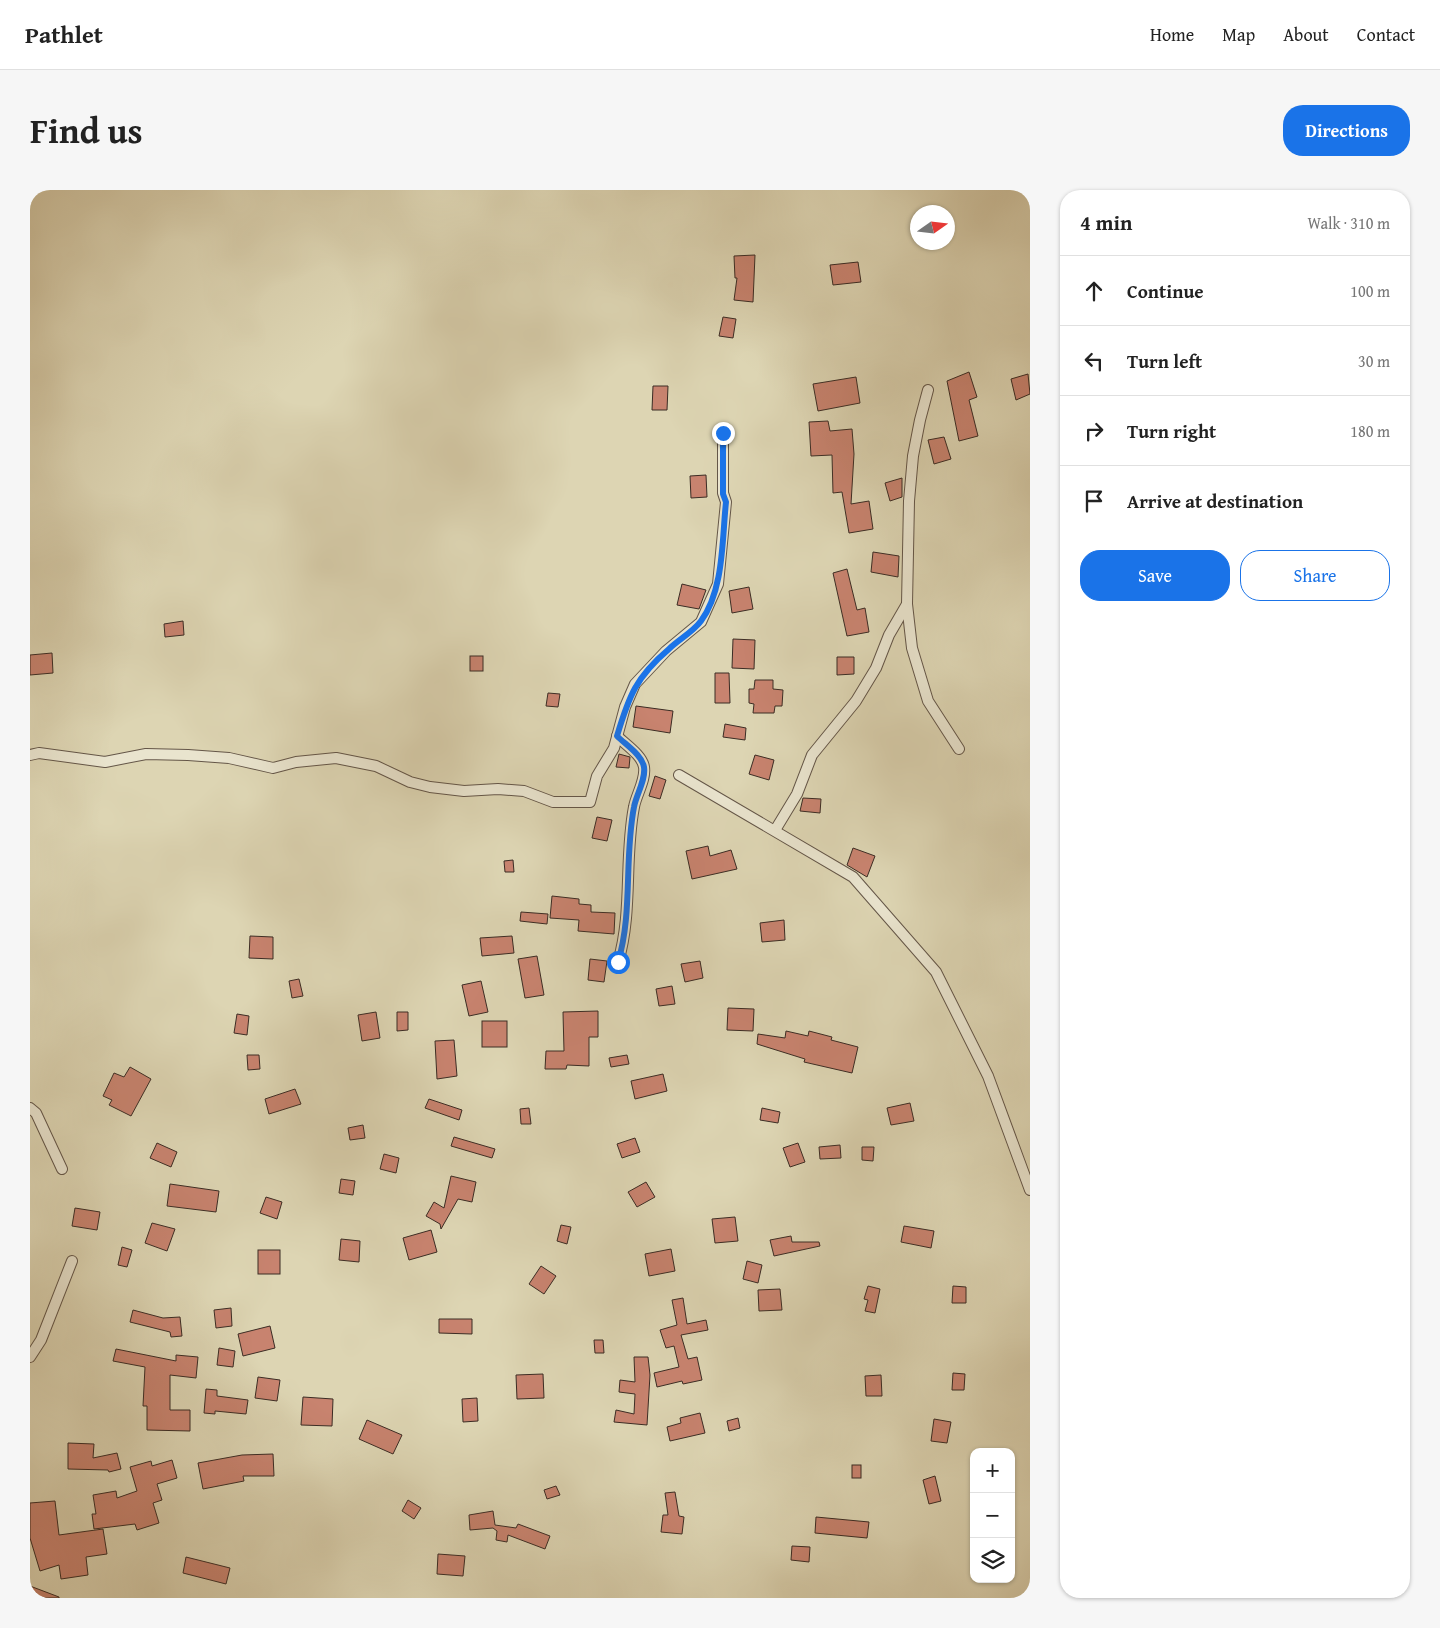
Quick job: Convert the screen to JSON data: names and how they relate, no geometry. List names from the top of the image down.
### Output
{
  "north": "right",
  "page": {
    "header": "Pathlet",
    "nav": [
      "Home",
      "Map",
      "About",
      "Contact"
    ],
    "title": "Find us",
    "buttons": [
      "Directions",
      ["Save", "Share"]
    ],
    "heading": ["4 min", "Walk · 310 m"],
    "list": [
      ["Continue", "100 m"],
      ["Turn left", "30 m"],
      ["Turn right", "180 m"],
      "Arrive at destination"
    ],
    "map_buttons": ["+", "−"]
  }
}
